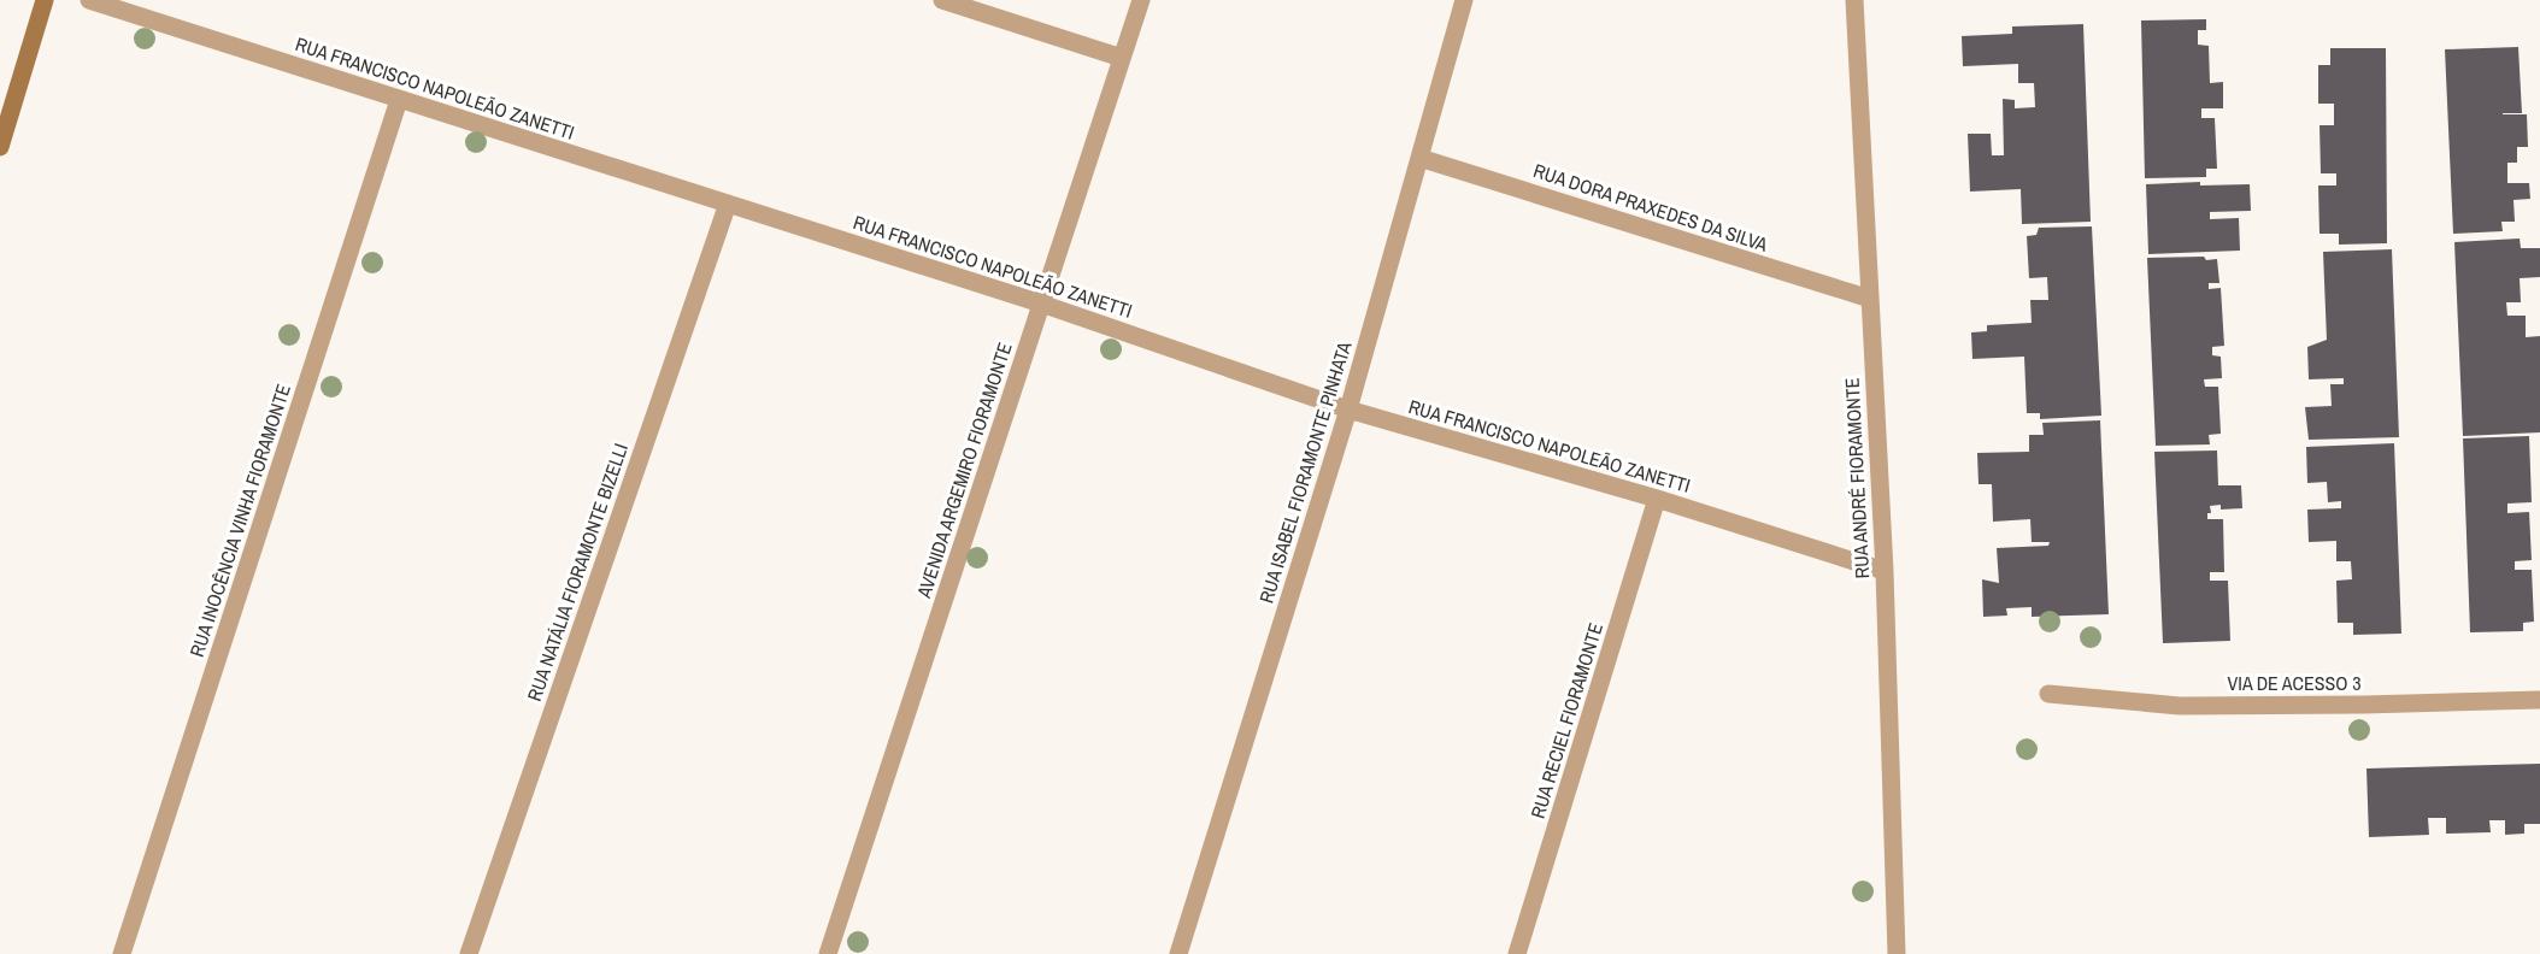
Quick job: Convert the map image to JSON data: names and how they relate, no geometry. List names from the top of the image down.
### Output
{
  "streets": {
    "street": [
      "RUA FRANCISCO NAPOLEÃO ZANETTI",
      "RUA DORA PRAXEDES DA SILVA",
      "AVENIDA ARGEMIRO FIORAMONTE",
      "RUA ISABEL FIORAMONTE PINHATA",
      "RUA ANDRÉ FIORAMONTE",
      "RUA INOCÊNCIA VINHA FIORAMONTE",
      "RUA NATÁLIA FIORAMONTE BIZELLI",
      "VIA DE ACESSO 3",
      "RUA RECIEL FIORAMONTE"
    ]
  },
  "crossings": [
    ["RUA FRANCISCO NAPOLEÃO ZANETTI", "AVENIDA ARGEMIRO FIORAMONTE"],
    ["RUA FRANCISCO NAPOLEÃO ZANETTI", "RUA ISABEL FIORAMONTE PINHATA"],
    ["RUA FRANCISCO NAPOLEÃO ZANETTI", "RUA ANDRÉ FIORAMONTE"],
    ["RUA FRANCISCO NAPOLEÃO ZANETTI", "RUA INOCÊNCIA VINHA FIORAMONTE"],
    ["RUA FRANCISCO NAPOLEÃO ZANETTI", "RUA NATÁLIA FIORAMONTE BIZELLI"],
    ["RUA FRANCISCO NAPOLEÃO ZANETTI", "RUA RECIEL FIORAMONTE"],
    ["RUA DORA PRAXEDES DA SILVA", "RUA ISABEL FIORAMONTE PINHATA"],
    ["RUA DORA PRAXEDES DA SILVA", "RUA ANDRÉ FIORAMONTE"]
  ]
}
